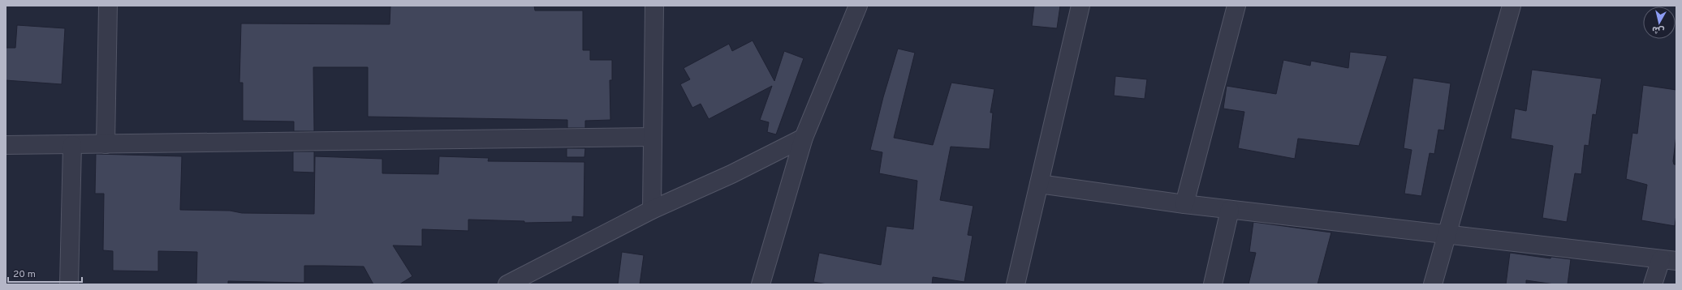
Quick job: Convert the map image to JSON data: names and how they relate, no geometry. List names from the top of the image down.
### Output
{
  "scale_bar": "20 m",
  "north": "bottom"
}
